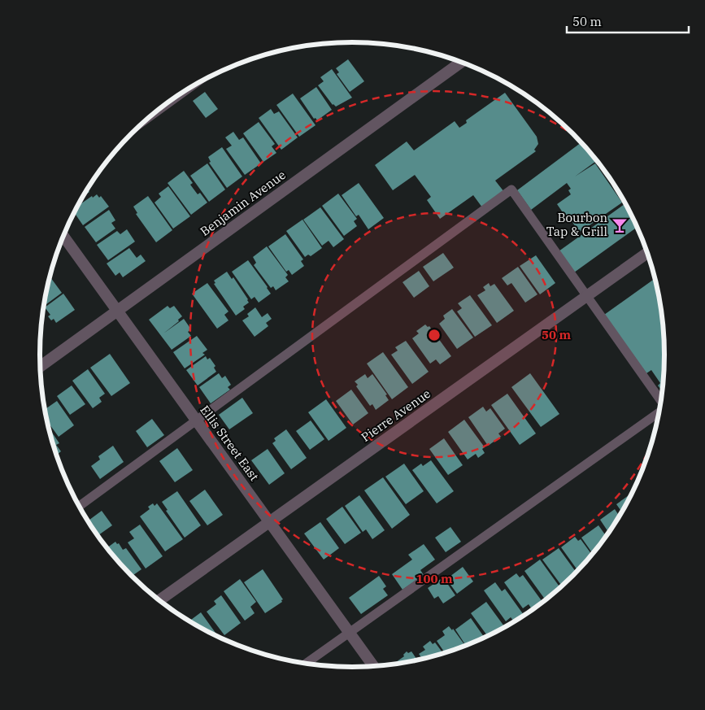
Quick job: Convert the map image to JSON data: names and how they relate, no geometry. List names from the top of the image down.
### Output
{
  "streets": {
    "street": ["Benjamin Avenue", "Pierre Avenue", "Ellis Street East"]
  },
  "crossings": [
    ["Benjamin Avenue", "Ellis Street East"],
    ["Pierre Avenue", "Ellis Street East"]
  ],
  "places": {
    "bar": ["Bourbon Tap & Grill"]
  },
  "scale_bar": "50 m",
  "rings": ["50 m", "100 m"]
}
